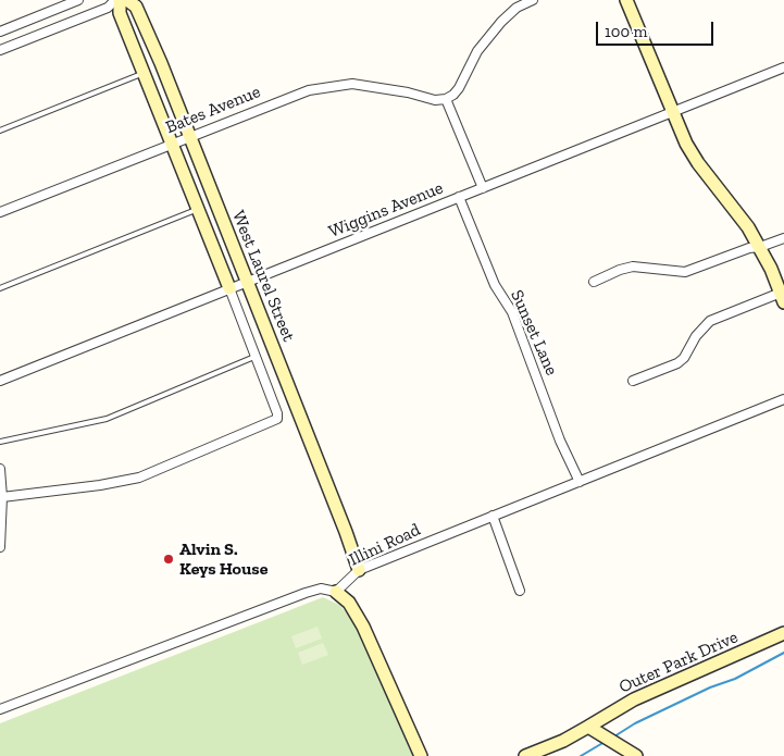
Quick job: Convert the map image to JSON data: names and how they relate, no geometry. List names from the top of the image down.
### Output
{
  "streets": {
    "street": [
      "Bates Avenue",
      "Wiggins Avenue",
      "West Laurel Street",
      "Sunset Lane",
      "Illini Road",
      "Outer Park Drive"
    ]
  },
  "crossings": [
    ["Bates Avenue", "West Laurel Street"],
    ["Wiggins Avenue", "West Laurel Street"],
    ["Wiggins Avenue", "Sunset Lane"],
    ["West Laurel Street", "Illini Road"],
    ["Sunset Lane", "Illini Road"]
  ],
  "places": ["Alvin S. Keys House"],
  "scale_bar": "100 m"
}
